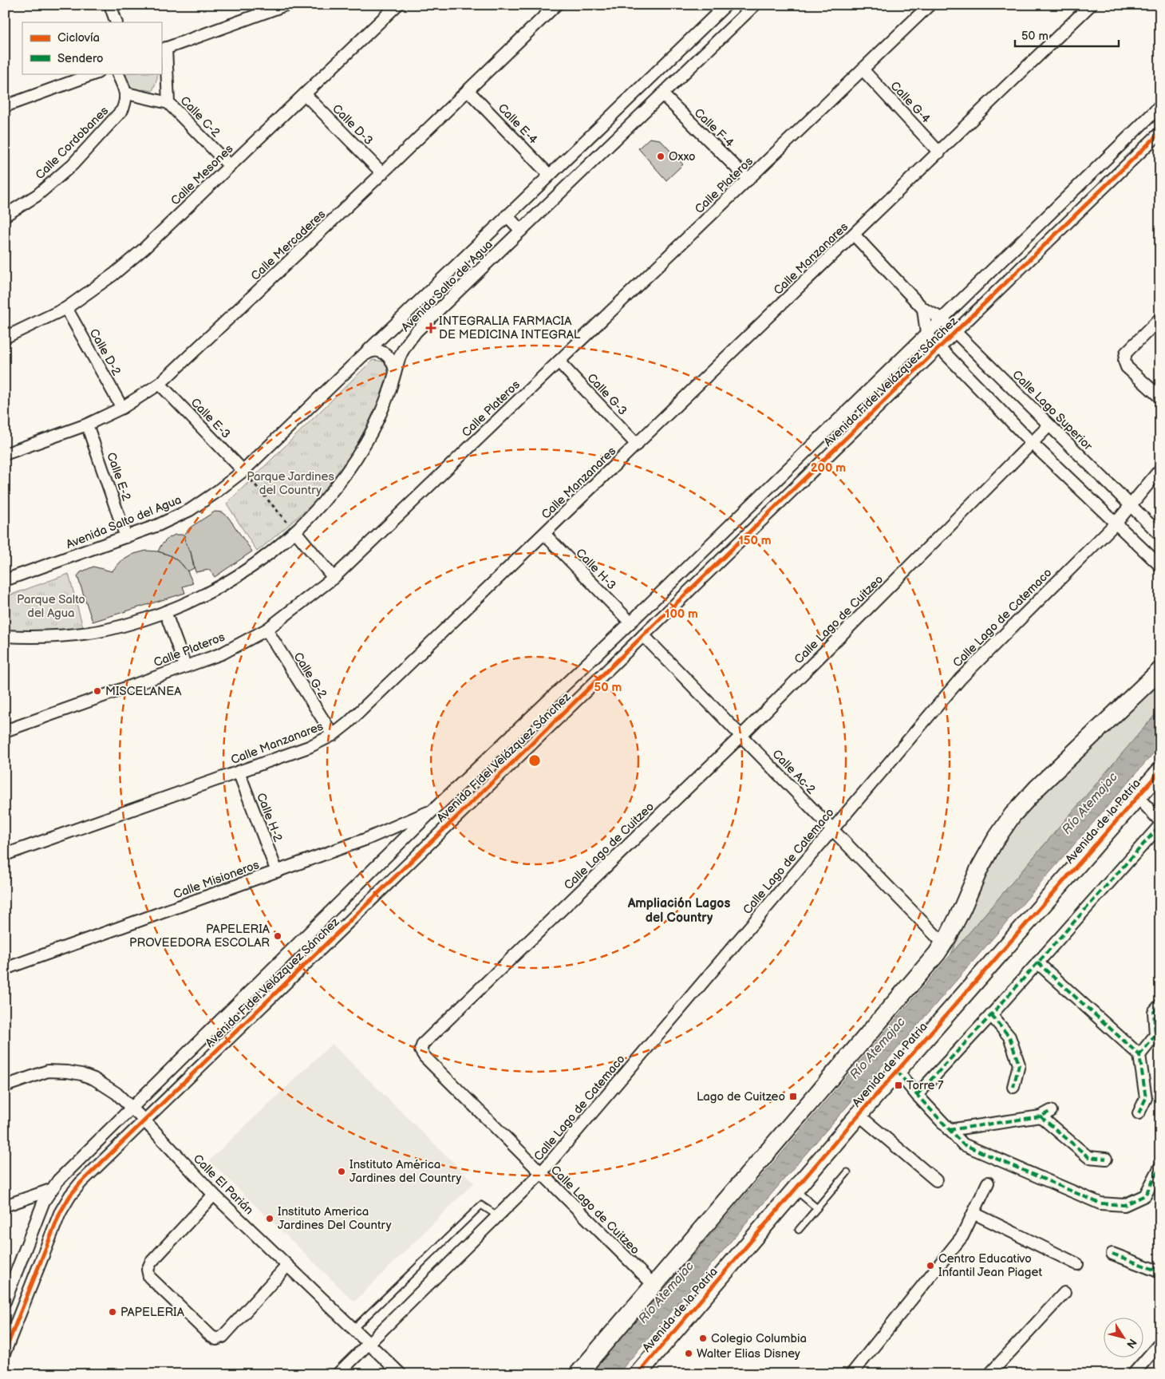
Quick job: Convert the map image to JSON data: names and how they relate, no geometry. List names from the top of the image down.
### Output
{
  "streets": {
    "main road": ["Avenida de la Patria"],
    "street": [
      "Calle G-4",
      "Calle C-2",
      "Calle E-4",
      "Calle D-3",
      "Calle F-4",
      "Calle Cordobanes",
      "Calle Mesones",
      "Calle Plateros",
      "Calle Mercaderes",
      "Calle Manzanares",
      "Avenida Salto del Agua",
      "Calle D-2",
      "Avenida Fidel Velázquez Sánchez",
      "Calle G-3",
      "Calle Lago Superior",
      "Calle E-3",
      "Calle E-2",
      "Calle H-3",
      "Calle Lago de Catemaco",
      "Calle Lago de Cuitzeo",
      "Calle G-2",
      "Calle Ac-2",
      "Calle H-2",
      "Calle Misioneros",
      "Calle El Parián"
    ]
  },
  "crossings": [
    ["Calle G-4", "Calle Plateros"],
    ["Calle G-4", "Calle Manzanares"],
    ["Calle C-2", "Calle Cordobanes"],
    ["Calle C-2", "Calle Mesones"],
    ["Calle E-4", "Calle Mercaderes"],
    ["Calle E-4", "Avenida Salto del Agua"],
    ["Calle D-3", "Calle Mesones"],
    ["Calle D-3", "Calle Mercaderes"],
    ["Calle F-4", "Calle Plateros"],
    ["Calle F-4", "Avenida Salto del Agua"],
    ["Calle Mesones", "Calle D-2"],
    ["Calle Plateros", "Calle G-3"],
    ["Calle Plateros", "Calle G-2"],
    ["Calle Mercaderes", "Calle D-2"],
    ["Calle Mercaderes", "Calle E-3"],
    ["Calle Mercaderes", "Calle E-2"],
    ["Calle Manzanares", "Calle G-3"],
    ["Calle Manzanares", "Calle Lago Superior"],
    ["Calle Manzanares", "Calle H-3"],
    ["Calle Manzanares", "Calle G-2"],
    ["Calle Manzanares", "Calle H-2"],
    ["Avenida Salto del Agua", "Calle E-3"],
    ["Avenida Salto del Agua", "Calle E-2"],
    ["Avenida Fidel Velázquez Sánchez", "Calle Lago Superior"],
    ["Avenida Fidel Velázquez Sánchez", "Calle H-3"],
    ["Avenida Fidel Velázquez Sánchez", "Calle Ac-2"],
    ["Avenida Fidel Velázquez Sánchez", "Calle Misioneros"],
    ["Avenida Fidel Velázquez Sánchez", "Calle El Parián"],
    ["Calle Lago Superior", "Calle Lago de Catemaco"],
    ["Calle Lago Superior", "Calle Lago de Cuitzeo"],
    ["Calle Lago de Catemaco", "Calle Lago de Cuitzeo"],
    ["Calle Lago de Catemaco", "Calle Ac-2"],
    ["Calle Lago de Catemaco", "Calle El Parián"],
    ["Calle Lago de Cuitzeo", "Calle Ac-2"],
    ["Calle H-2", "Calle Misioneros"]
  ],
  "districts": ["Ampliación Lagos del Country"],
  "water": ["Río Atemajac"],
  "parks": ["Parque Jardines del Country", "Parque Salto del Agua"],
  "places": {
    "other": [
      "Oxxo",
      "MISCELANEA",
      "PAPELERIA PROVEEDORA ESCOLAR",
      "Instituto América Jardines del Country",
      "Instituto America Jardines Del Country",
      "Centro Educativo Infantil Jean Piaget",
      "PAPELERIA",
      "Colegio Columbia",
      "Walter Elias Disney"
    ],
    "health": ["INTEGRALIA FARMACIA DE MEDICINA INTEGRAL"],
    "transit": ["Torre 7", "Lago de Cuitzeo"]
  },
  "legend": ["Ciclovía", "Sendero"],
  "scale_bar": "50 m",
  "north": "bottom right",
  "rings": [
    "200 m",
    "150 m",
    "100 m",
    "50 m"
  ]
}
